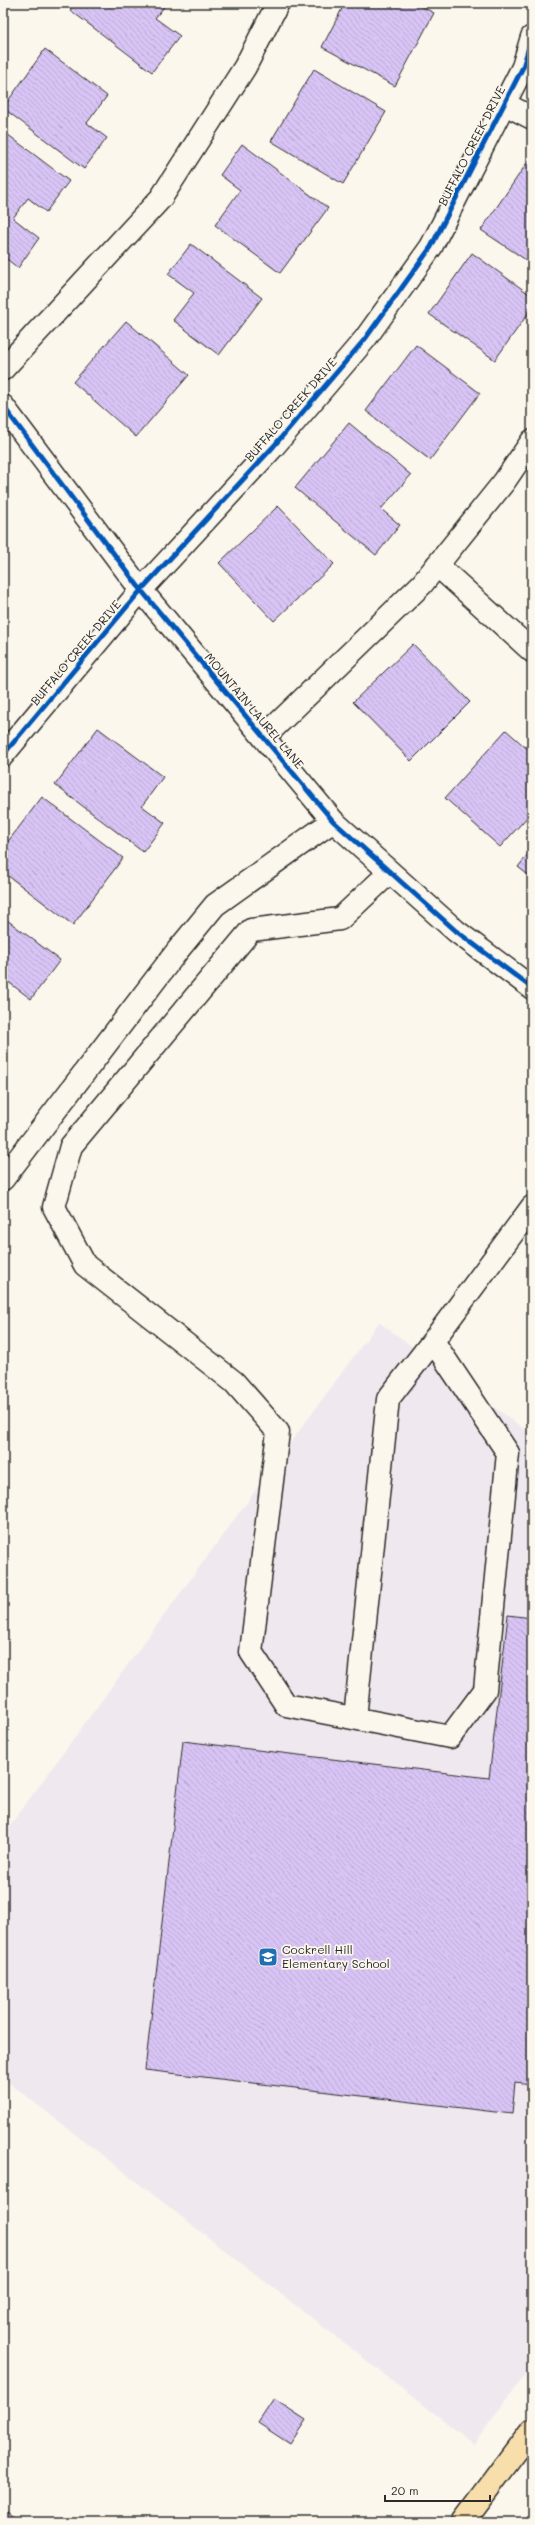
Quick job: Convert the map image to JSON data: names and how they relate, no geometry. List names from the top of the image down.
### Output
{
  "streets": {
    "street": ["BUFFALO CREEK DRIVE", "MOUNTAIN LAUREL LANE"]
  },
  "crossings": [
    ["BUFFALO CREEK DRIVE", "MOUNTAIN LAUREL LANE"]
  ],
  "places": {
    "school or university": ["Cockrell Hill Elementary School"]
  },
  "scale_bar": "20 m"
}
